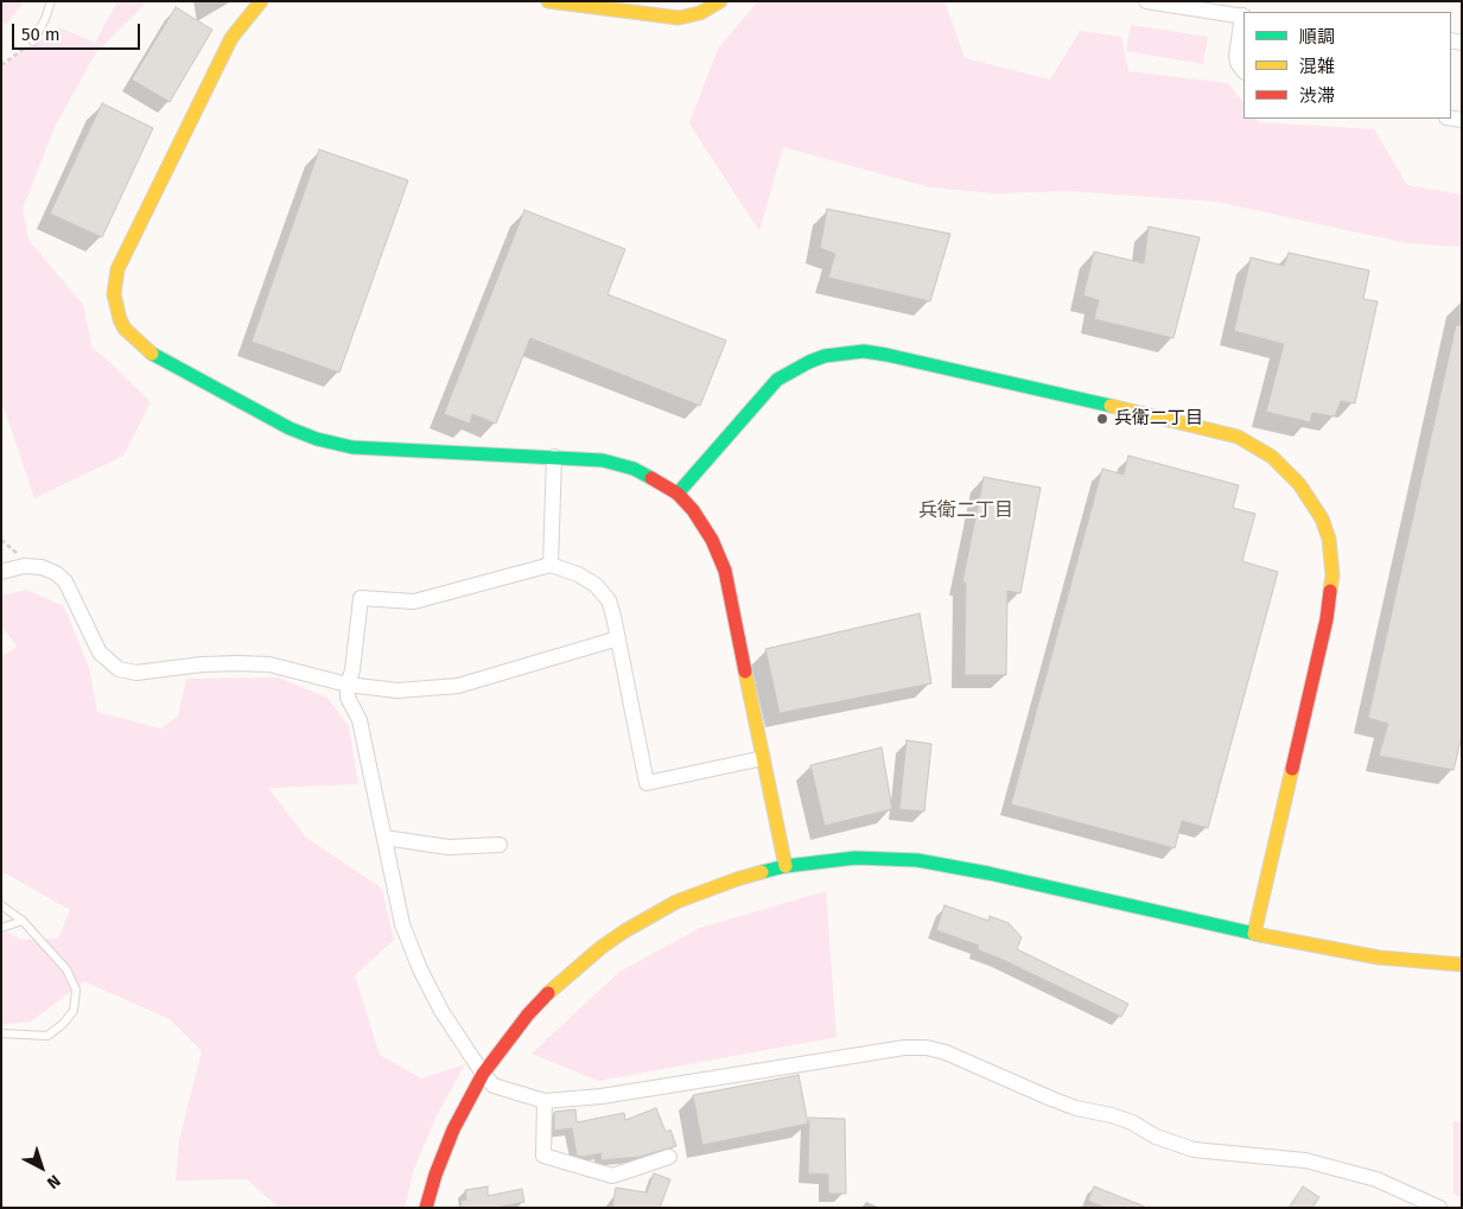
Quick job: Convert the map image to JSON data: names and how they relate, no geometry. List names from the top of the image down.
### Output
{
  "districts": ["兵衛二丁目"],
  "places": ["兵衛二丁目"],
  "legend": ["順調", "混雑", "渋滞"],
  "scale_bar": "50 m",
  "north": "bottom right"
}
